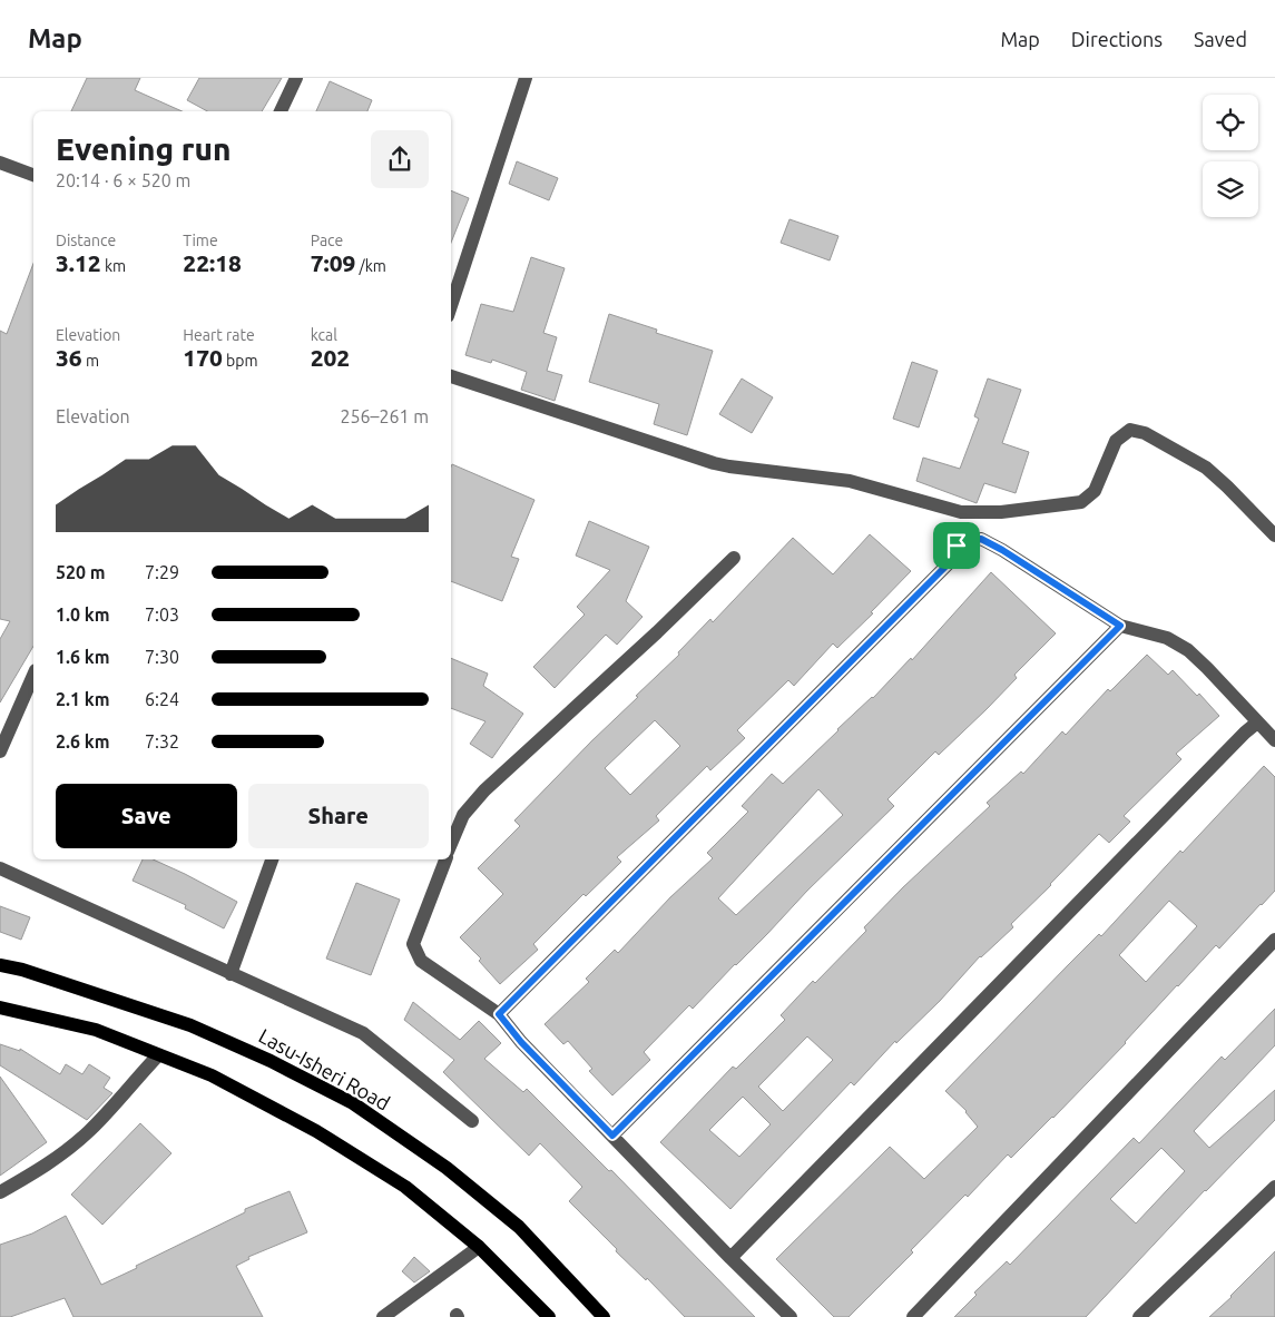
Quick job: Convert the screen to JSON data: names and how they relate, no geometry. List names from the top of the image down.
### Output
{
  "streets": {
    "main road": ["Lasu-Isheri Road"]
  },
  "page": {
    "header": "Map",
    "nav": ["Map", "Directions", "Saved"],
    "heading": ["Evening run", "20:14 · 6 × 520 m"],
    "stats": [
      ["Distance", "3.12 km"],
      ["Time", "22:18"],
      ["Pace", "7:09 /km"],
      ["Elevation", "36 m"],
      ["Heart rate", "170 bpm"],
      ["kcal", "202"]
    ],
    "chart": ["Elevation", "256–261 m"],
    "list": [
      {
        "name": "520 m",
        "note": "7:29"
      },
      {
        "name": "1.0 km",
        "note": "7:03"
      },
      {
        "name": "1.6 km",
        "note": "7:30"
      },
      {
        "name": "2.1 km",
        "note": "6:24"
      },
      {
        "name": "2.6 km",
        "note": "7:32"
      }
    ],
    "buttons": ["Save", "Share"]
  }
}
